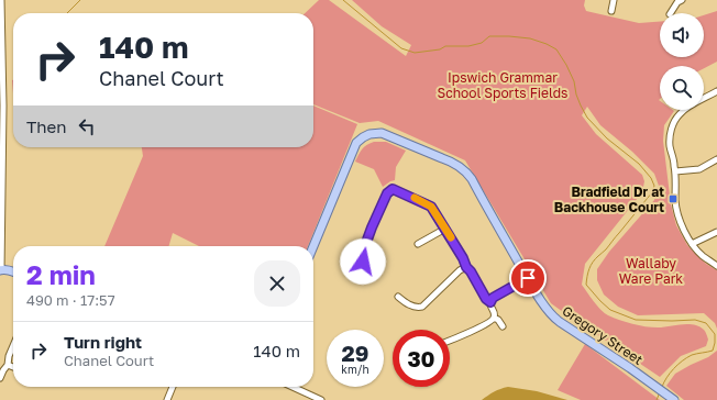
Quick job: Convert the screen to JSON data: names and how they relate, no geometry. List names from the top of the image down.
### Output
{
  "streets": {
    "main road": ["Gregory Street"]
  },
  "parks": ["Ipswich Grammar School Sports Fields", "Wallaby Ware Park"],
  "places": {
    "transit": ["Bradfield Dr at Backhouse Court"]
  },
  "page": {
    "turn": ["140 m", "Chanel Court"],
    "then": "Then",
    "heading": ["2 min", "490 m · 17:57"],
    "list": [
      {
        "name": "Turn right",
        "note": "Chanel Court",
        "value": "140 m"
      }
    ],
    "speed": "29 km/h",
    "limit": "30"
  }
}
